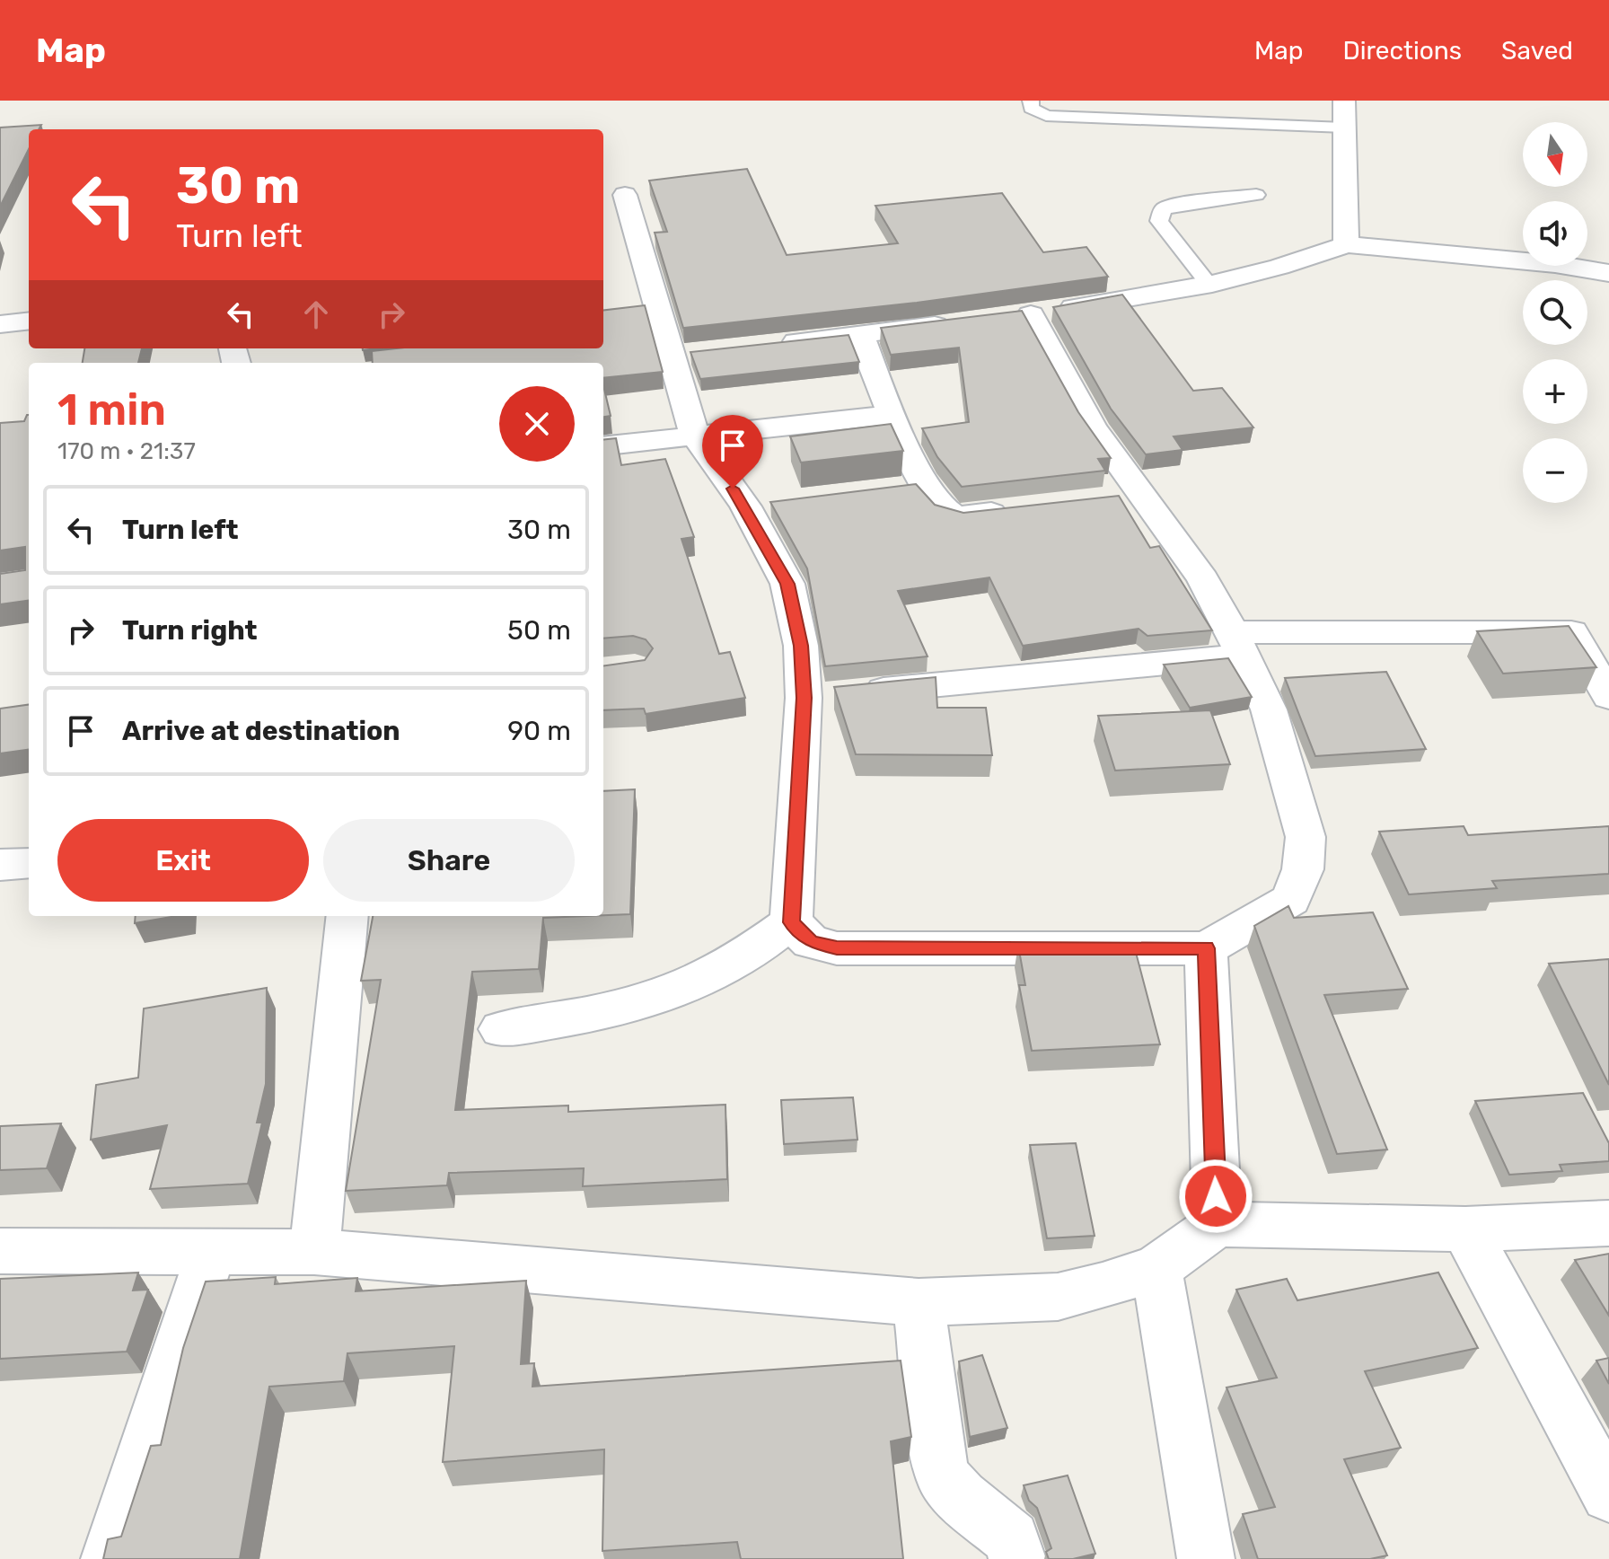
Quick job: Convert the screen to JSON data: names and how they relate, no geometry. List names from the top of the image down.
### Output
{
  "north": "bottom",
  "page": {
    "header": "Map",
    "nav": ["Map", "Directions", "Saved"],
    "map_buttons": ["+", "−"],
    "turn": ["30 m", "Turn left"],
    "heading": ["1 min", "170 m · 21:37"],
    "list": [
      {
        "name": "Turn left",
        "value": "30 m"
      },
      {
        "name": "Turn right",
        "value": "50 m"
      },
      {
        "name": "Arrive at destination",
        "value": "90 m"
      }
    ],
    "buttons": ["Exit", "Share"]
  }
}
